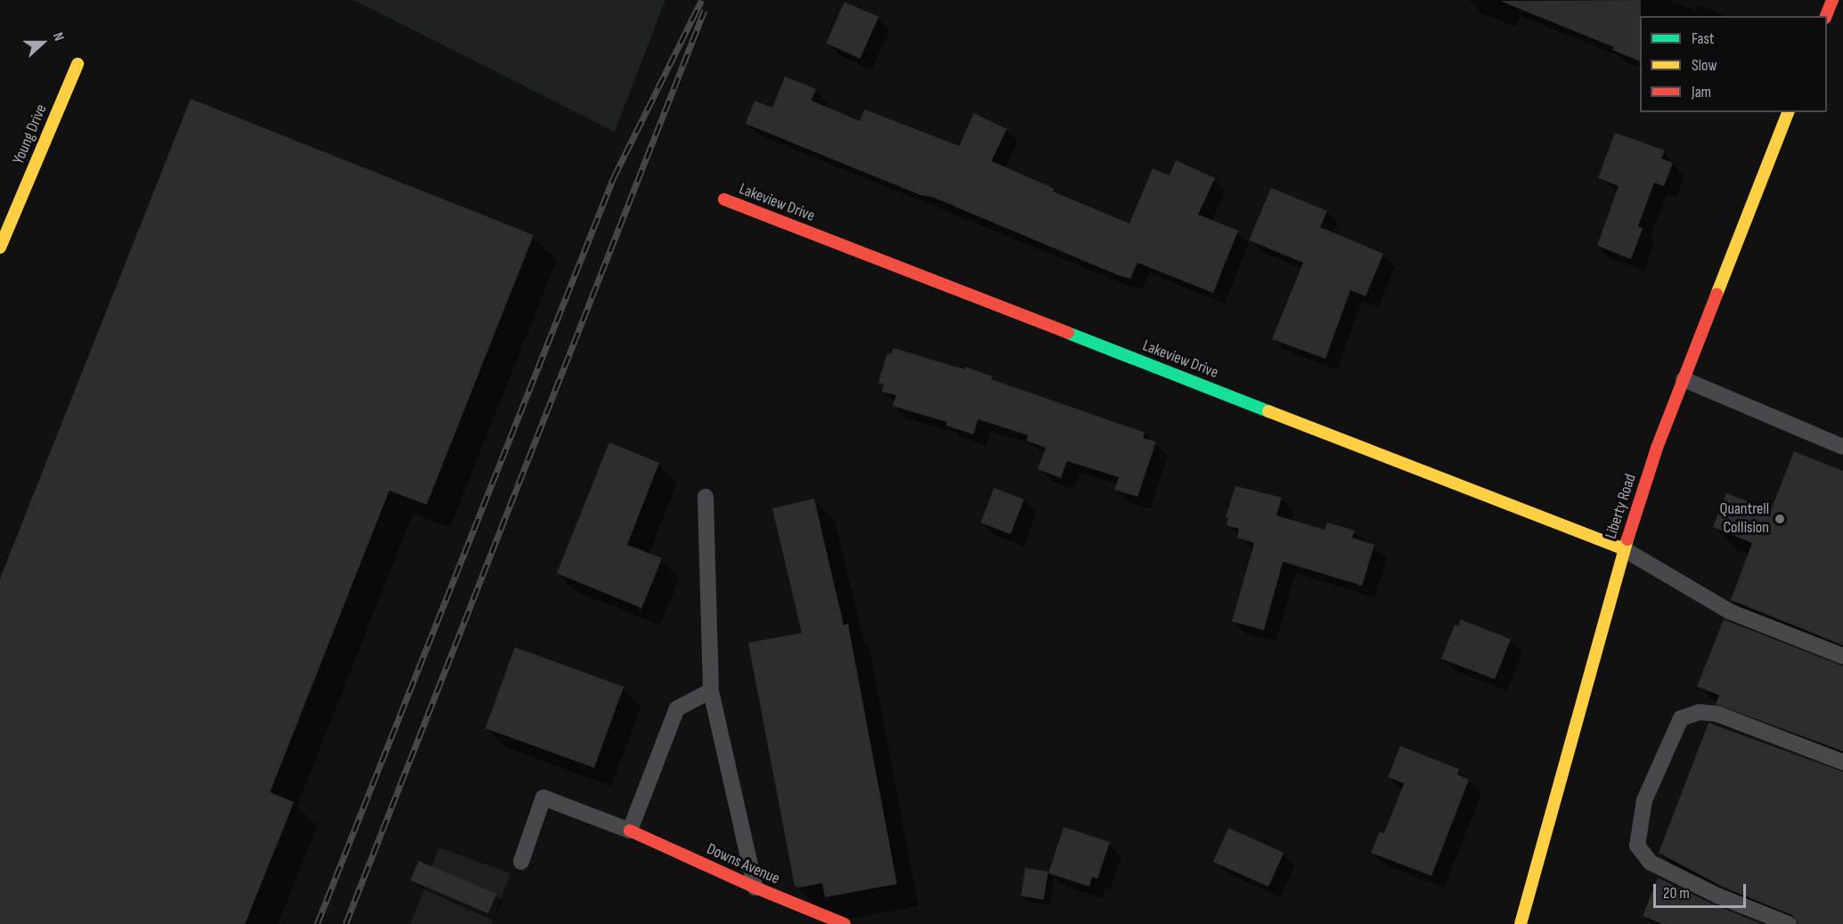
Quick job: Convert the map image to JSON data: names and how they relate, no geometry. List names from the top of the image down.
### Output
{
  "streets": {
    "street": [
      "Young Drive",
      "Lakeview Drive",
      "Liberty Road",
      "Downs Avenue"
    ]
  },
  "crossings": [
    ["Lakeview Drive", "Liberty Road"]
  ],
  "places": ["Quantrell Collision"],
  "legend": ["Fast", "Slow", "Jam"],
  "scale_bar": "20 m",
  "north": "right"
}
